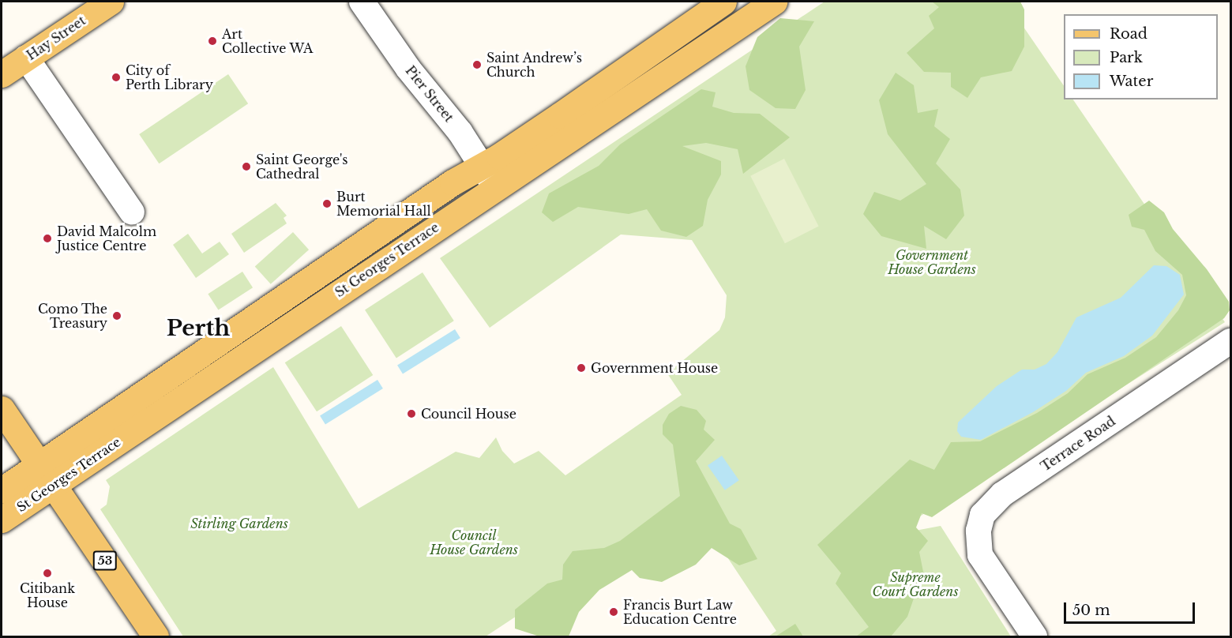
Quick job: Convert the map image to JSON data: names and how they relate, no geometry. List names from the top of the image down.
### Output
{
  "streets": {
    "main road": ["Hay Street", "St Georges Terrace", "53"],
    "street": ["Pier Street", "Terrace Road"]
  },
  "crossings": [
    ["Pier Street", "St Georges Terrace"],
    ["St Georges Terrace", "53"]
  ],
  "districts": ["Perth"],
  "parks": [
    "Government House Gardens",
    "Stirling Gardens",
    "Council House Gardens",
    "Supreme Court Gardens"
  ],
  "places": [
    "Art Collective WA",
    "Saint Andrew’s Church",
    "City of Perth Library",
    "Saint George's Cathedral",
    "Burt Memorial Hall",
    "David Malcolm Justice Centre",
    "Como The Treasury",
    "Government House",
    "Council House",
    "Citibank House",
    "Francis Burt Law Education Centre"
  ],
  "legend": ["Road", "Park", "Water"],
  "scale_bar": "50 m"
}
